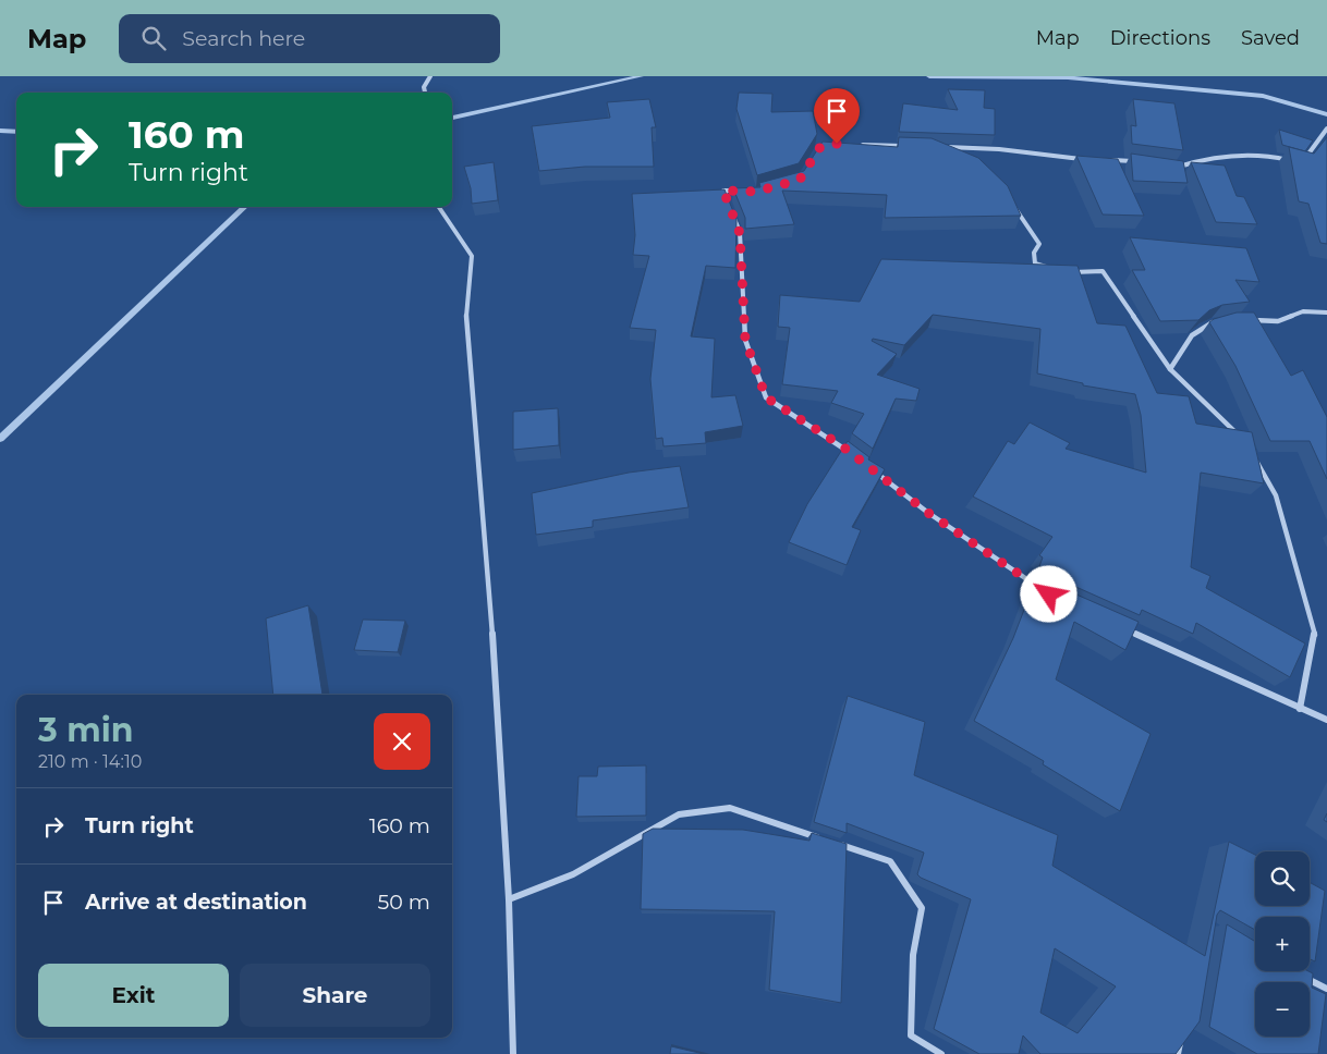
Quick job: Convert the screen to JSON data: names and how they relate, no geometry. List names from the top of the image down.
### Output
{
  "page": {
    "header": "Map",
    "search": "Search here",
    "nav": ["Map", "Directions", "Saved"],
    "turn": ["160 m", "Turn right"],
    "heading": ["3 min", "210 m · 14:10"],
    "list": [
      {
        "name": "Turn right",
        "value": "160 m"
      },
      {
        "name": "Arrive at destination",
        "value": "50 m"
      }
    ],
    "map_buttons": ["+", "−"],
    "buttons": ["Exit", "Share"]
  }
}
